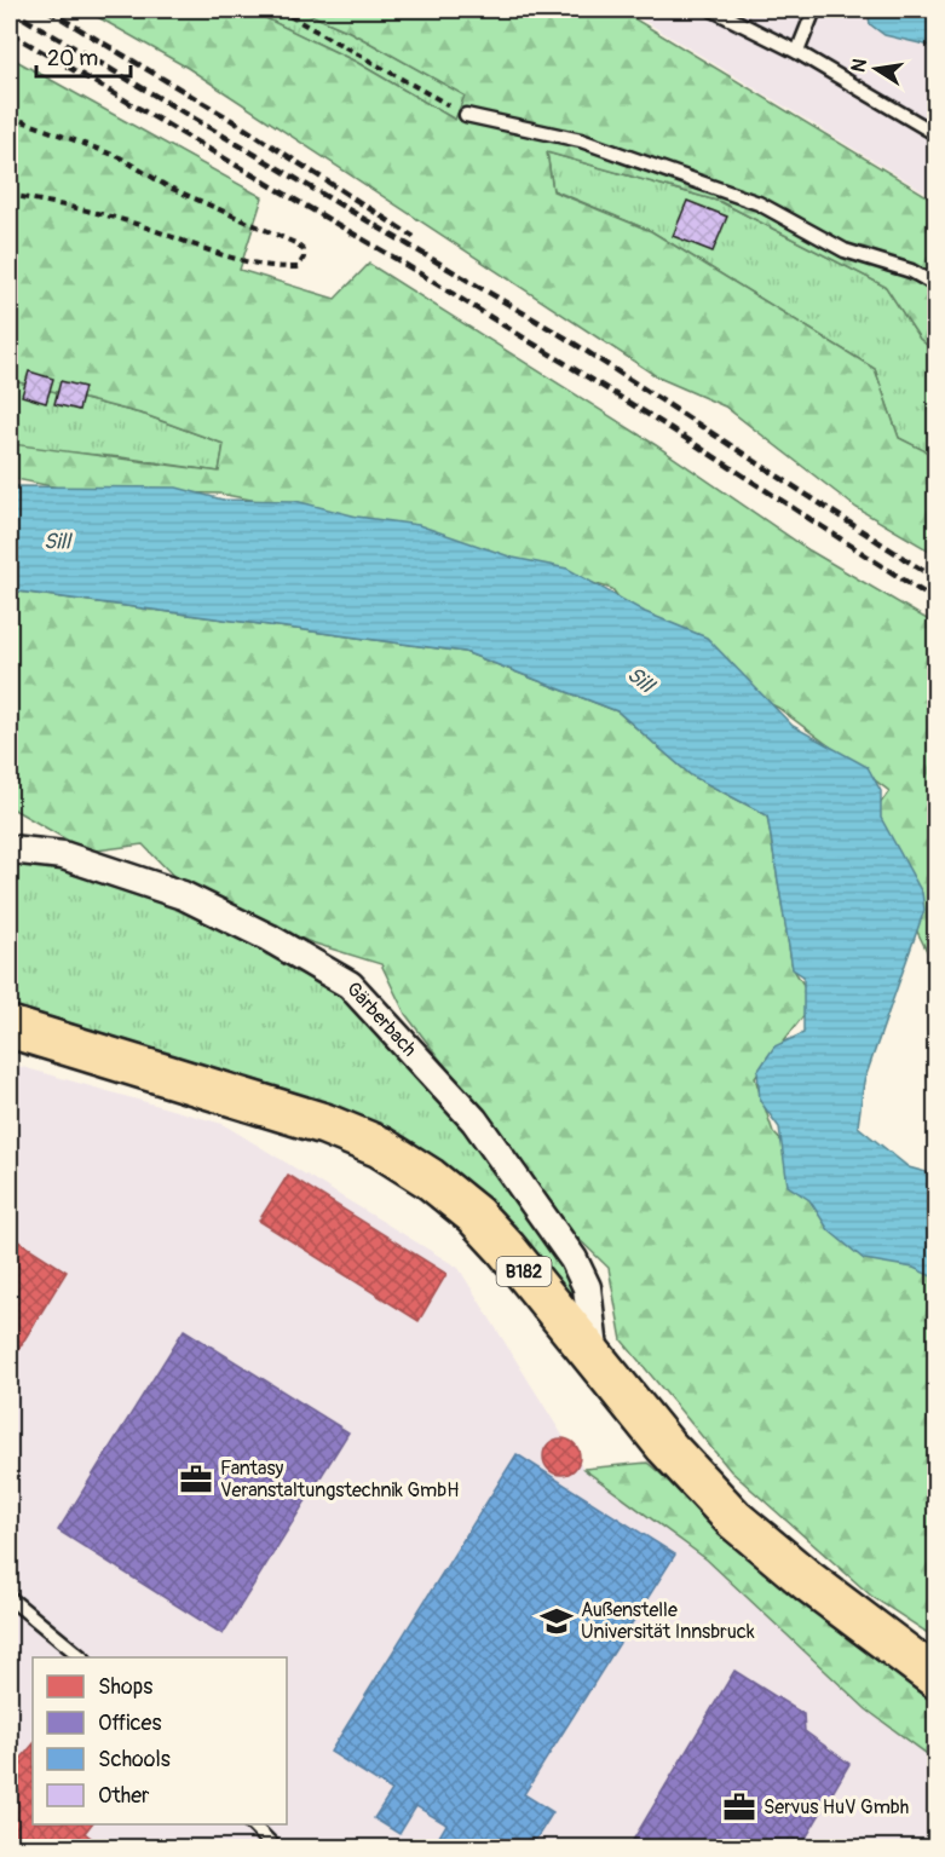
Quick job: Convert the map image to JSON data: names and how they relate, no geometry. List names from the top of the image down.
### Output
{
  "streets": {
    "main road": ["B182"],
    "street": ["Gärberbach"]
  },
  "crossings": [
    ["Gärberbach", "B182"]
  ],
  "water": ["Sill"],
  "places": {
    "office": ["Fantasy Veranstaltungstechnik GmbH", "Servus HuV Gmbh"],
    "school or university": ["Außenstelle Universität Innsbruck"]
  },
  "legend": [
    "Shops",
    "Offices",
    "Schools",
    "Other"
  ],
  "scale_bar": "20 m",
  "north": "left"
}
